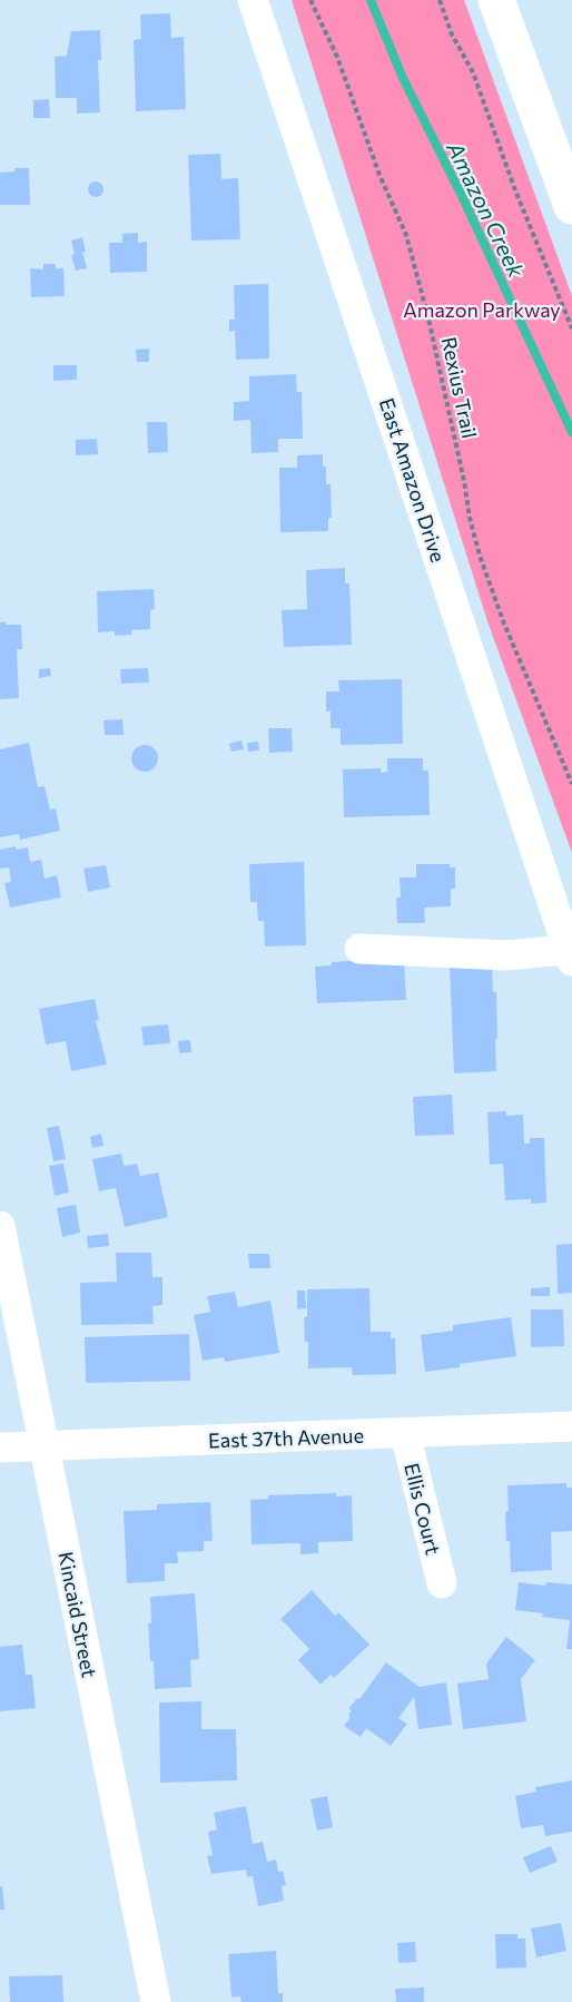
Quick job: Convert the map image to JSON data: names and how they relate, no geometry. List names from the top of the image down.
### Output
{
  "streets": {
    "street": [
      "East Amazon Drive",
      "East 37th Avenue",
      "Ellis Court",
      "Kincaid Street"
    ],
    "path": ["Rexius Trail"]
  },
  "crossings": [
    ["East 37th Avenue", "Ellis Court"],
    ["East 37th Avenue", "Kincaid Street"]
  ],
  "water": ["Amazon Creek"],
  "parks": ["Amazon Parkway"]
}
